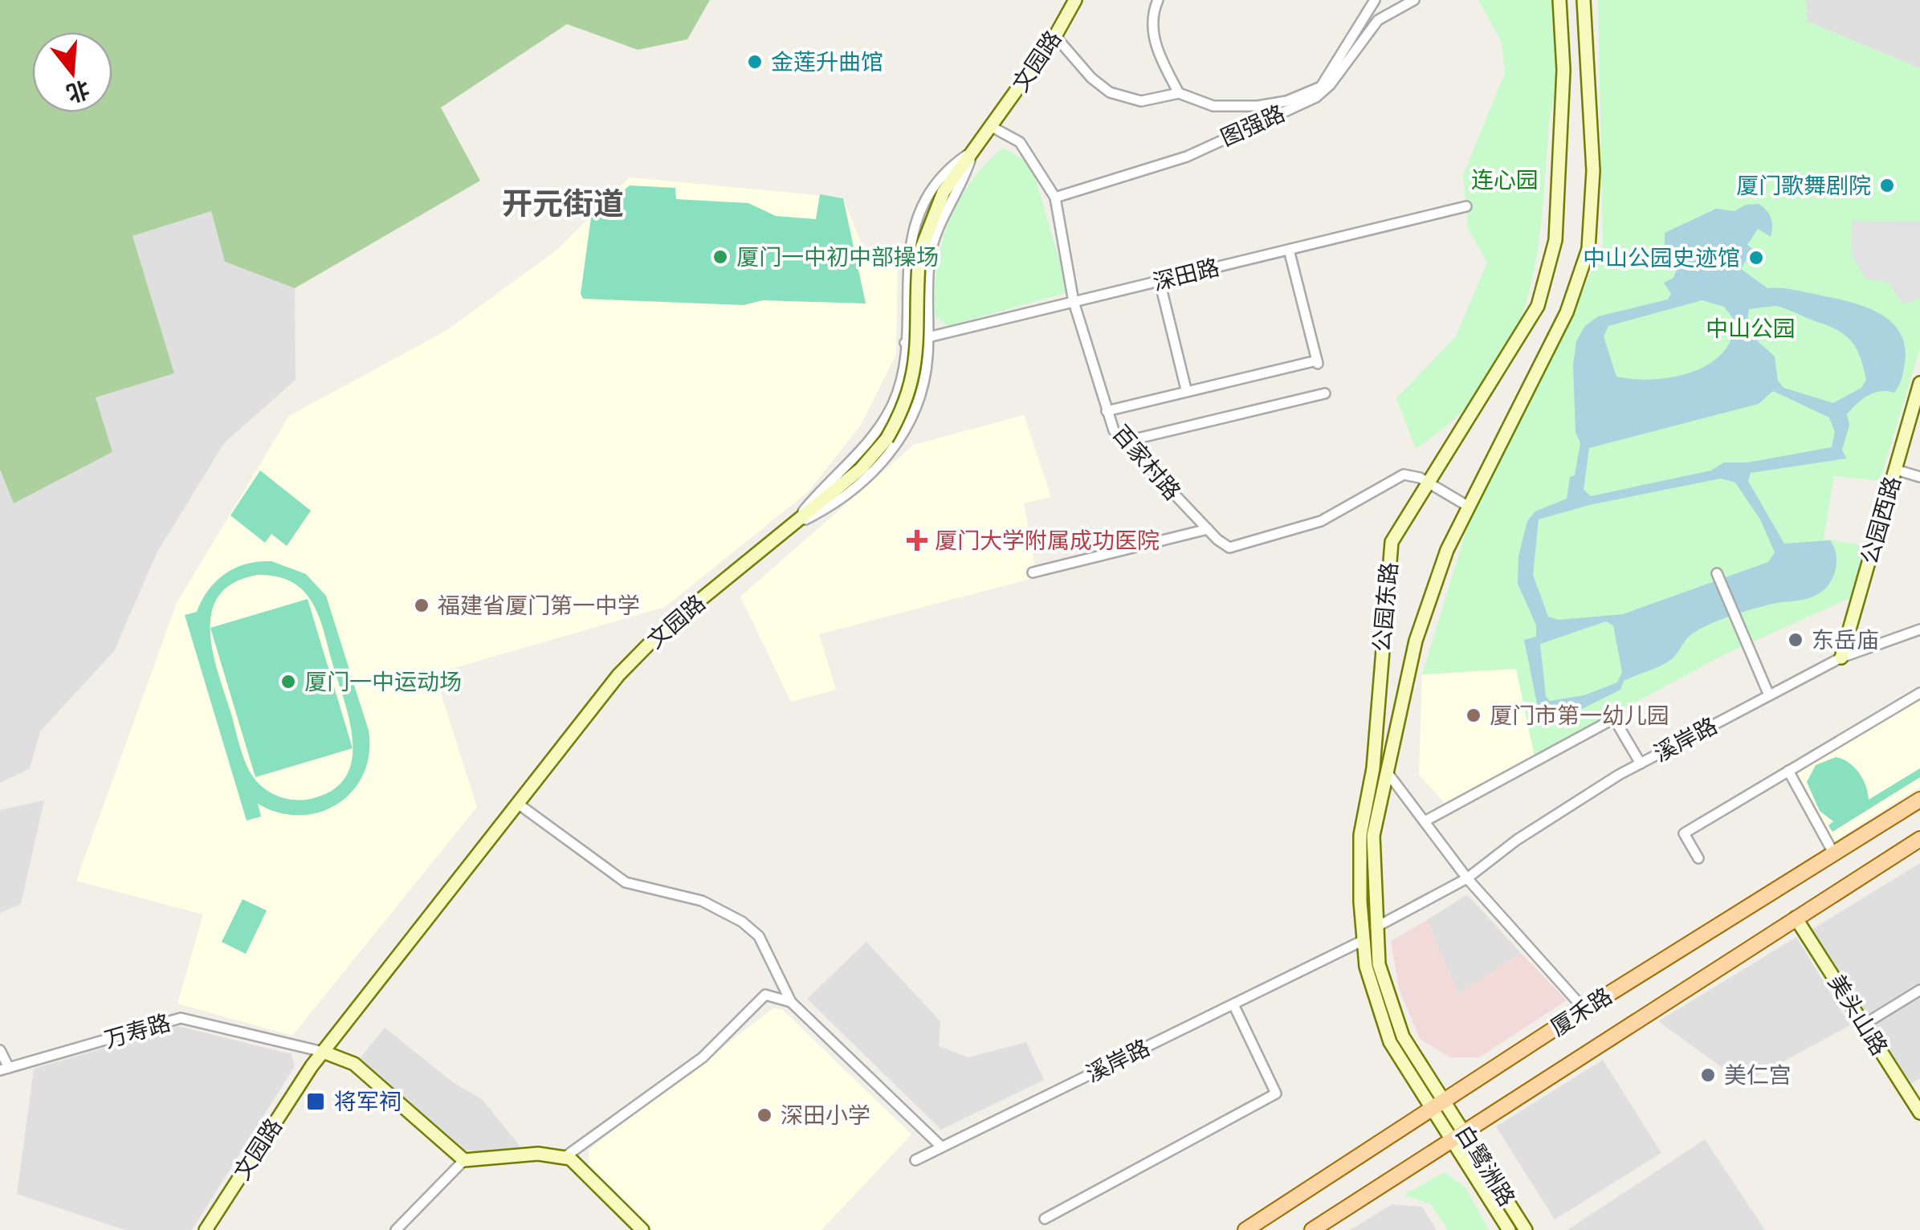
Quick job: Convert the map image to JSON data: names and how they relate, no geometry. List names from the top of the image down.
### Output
{
  "streets": {
    "main road": [
      "文园路",
      "公园西路",
      "公园东路",
      "厦禾路",
      "美头山路",
      "白鹭洲路"
    ],
    "street": [
      "图强路",
      "深田路",
      "百家村路",
      "溪岸路",
      "万寿路"
    ]
  },
  "crossings": [
    ["文园路", "百家村路"],
    ["文园路", "万寿路"],
    ["图强路", "百家村路"],
    ["深田路", "百家村路"],
    ["百家村路", "公园东路"],
    ["公园西路", "溪岸路"],
    ["公园东路", "溪岸路"],
    ["公园东路", "厦禾路"],
    ["公园东路", "白鹭洲路"],
    ["厦禾路", "美头山路"],
    ["厦禾路", "白鹭洲路"]
  ],
  "districts": ["开元街道"],
  "parks": ["连心园", "中山公园"],
  "places": {
    "other": [
      "金莲升曲馆",
      "厦门歌舞剧院",
      "厦门一中初中部操场",
      "中山公园史迹馆",
      "福建省厦门第一中学",
      "东岳庙",
      "厦门一中运动场",
      "厦门市第一幼儿园",
      "美仁宫",
      "深田小学"
    ],
    "health": ["厦门大学附属成功医院"],
    "transit": ["将军祠"]
  },
  "north": "bottom"
}
